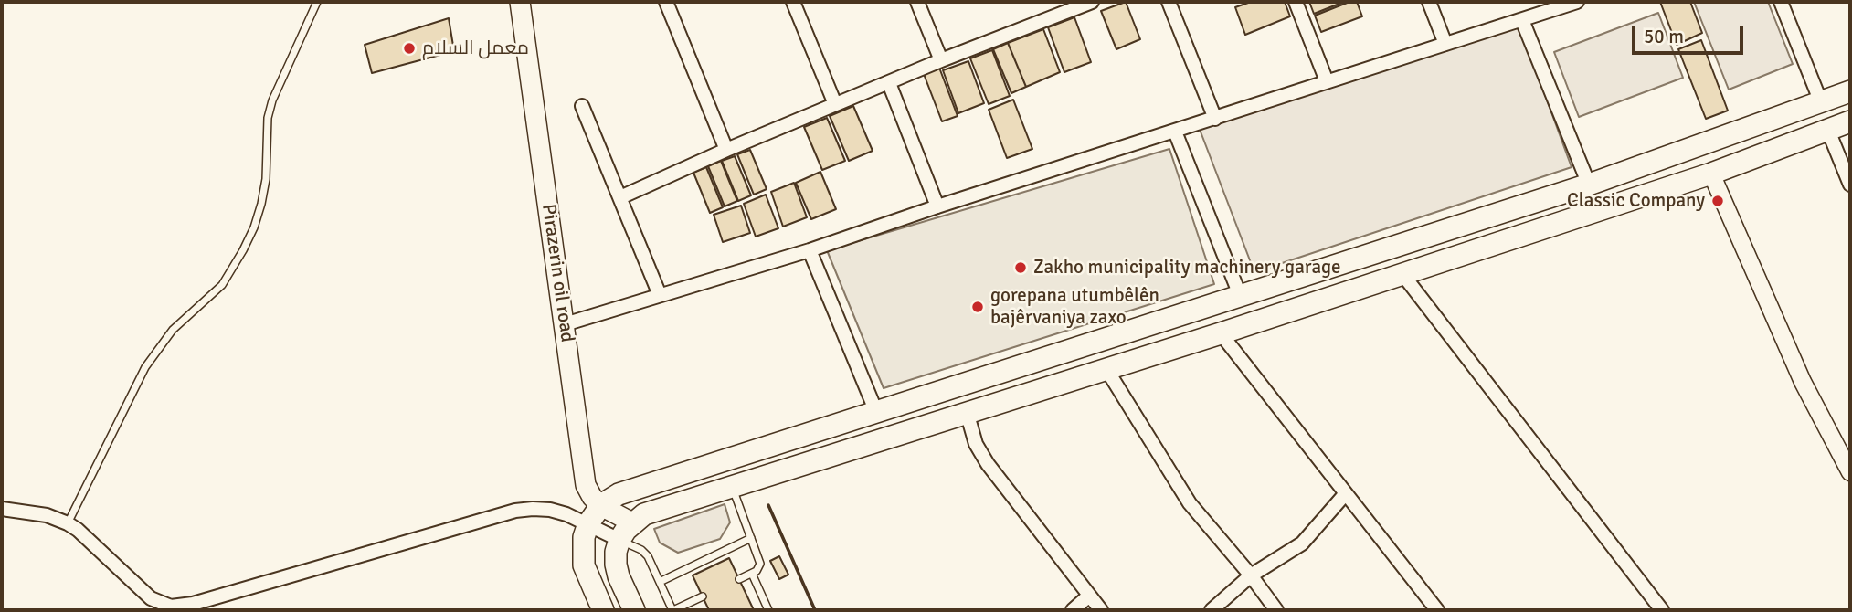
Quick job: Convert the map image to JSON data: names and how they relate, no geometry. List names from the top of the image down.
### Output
{
  "streets": {
    "main road": ["Pirazerin oil road"]
  },
  "places": [
    "معمل السلام",
    "Classic Company",
    "Zakho municipality machinery garage",
    "gorepana utumbêlên bajêrvaniya zaxo"
  ],
  "scale_bar": "50 m"
}
